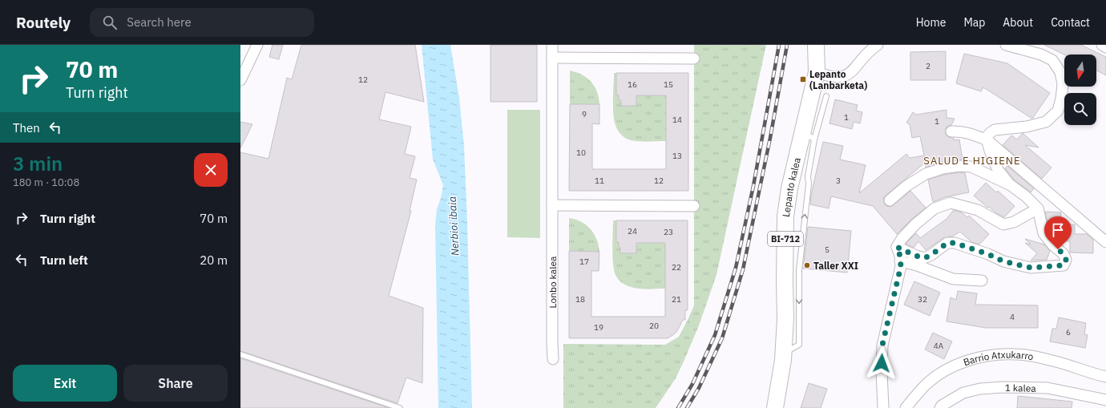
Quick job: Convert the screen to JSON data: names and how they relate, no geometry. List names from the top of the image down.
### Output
{
  "streets": {
    "main road": ["Lepanto kalea", "BI-712"],
    "street": ["Lonbo kalea", "Barrio Atxukarro", "1 kalea"]
  },
  "districts": ["SALUD E HIGIENE"],
  "water": ["Nerbioi ibaia"],
  "places": {
    "transit": ["Lepanto (Lanbarketa)"],
    "other": ["Taller XXI"]
  },
  "house_numbers": [
    "2",
    "12",
    "16",
    "15",
    "9",
    "1",
    "14",
    "1",
    "10",
    "13",
    "11",
    "12",
    "3",
    "24",
    "23",
    "5",
    "17",
    "22",
    "18",
    "21",
    "32",
    "4",
    "20",
    "19",
    "6",
    "4A"
  ],
  "north": "bottom",
  "page": {
    "header": "Routely",
    "search": "Search here",
    "nav": [
      "Home",
      "Map",
      "About",
      "Contact"
    ],
    "turn": ["70 m", "Turn right"],
    "then": "Then",
    "heading": ["3 min", "180 m · 10:08"],
    "list": [
      {
        "name": "Turn right",
        "value": "70 m"
      },
      {
        "name": "Turn left",
        "value": "20 m"
      }
    ],
    "buttons": ["Exit", "Share"]
  }
}
